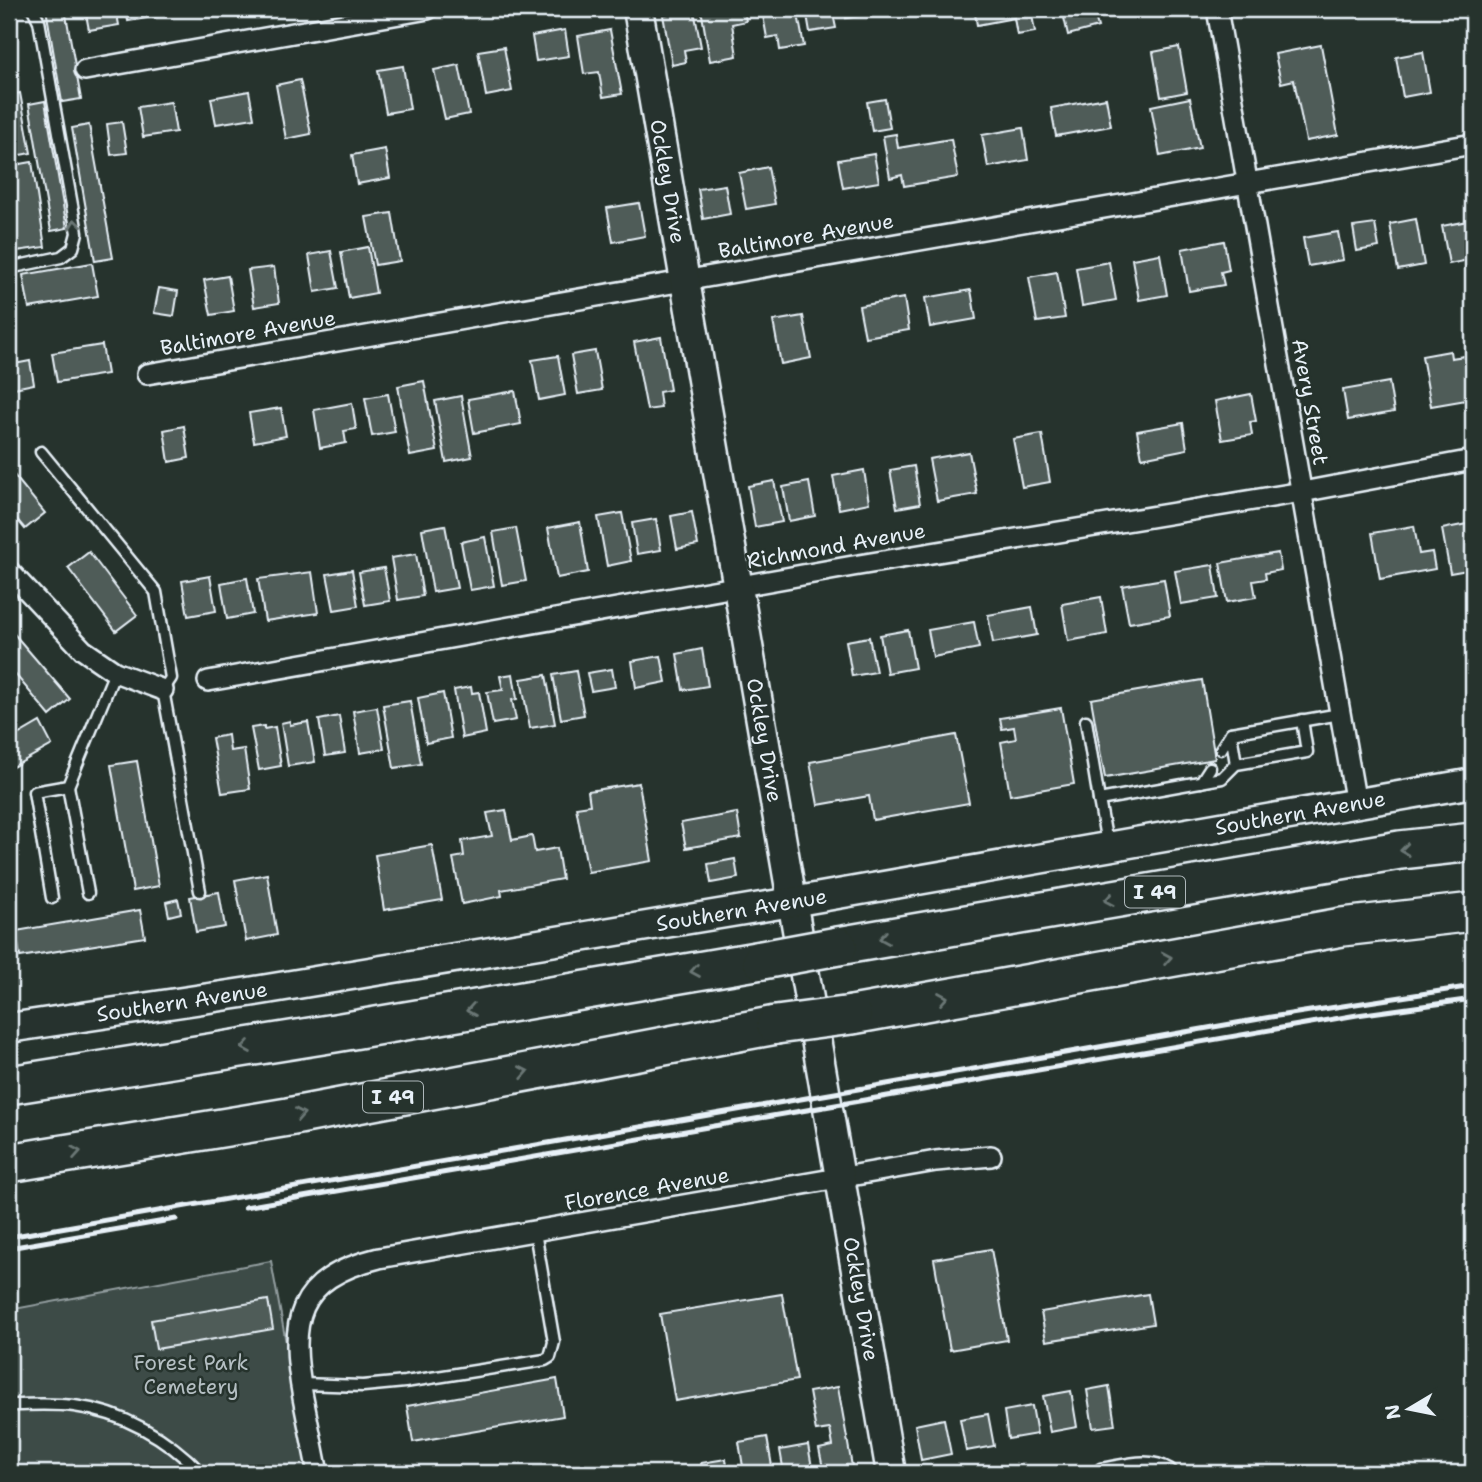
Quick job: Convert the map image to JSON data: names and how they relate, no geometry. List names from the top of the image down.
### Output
{
  "streets": {
    "highway": ["I 49"],
    "street": [
      "Ockley Drive",
      "Baltimore Avenue",
      "Avery Street",
      "Richmond Avenue",
      "Southern Avenue",
      "Florence Avenue"
    ]
  },
  "crossings": [
    ["Ockley Drive", "Baltimore Avenue"],
    ["Ockley Drive", "Richmond Avenue"],
    ["Ockley Drive", "Southern Avenue"],
    ["Ockley Drive", "Florence Avenue"],
    ["Baltimore Avenue", "Avery Street"],
    ["Avery Street", "Richmond Avenue"],
    ["Avery Street", "Southern Avenue"]
  ],
  "parks": ["Forest Park Cemetery"],
  "north": "left"
}
